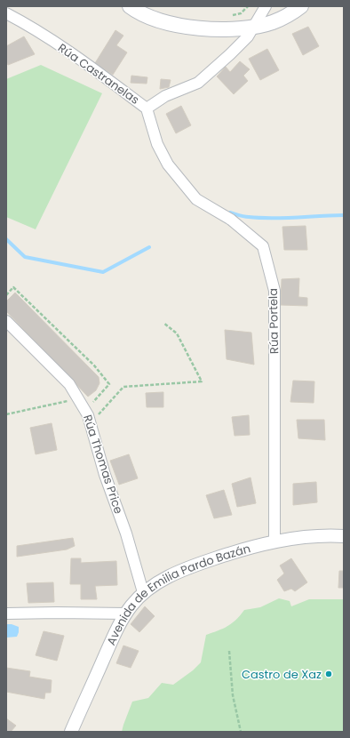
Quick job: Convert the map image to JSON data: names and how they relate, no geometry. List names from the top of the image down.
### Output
{
  "streets": {
    "street": [
      "Rúa Castranelas",
      "Rúa Portela",
      "Rúa Thomas Price",
      "Avenida de Emilia Pardo Bazán"
    ]
  },
  "crossings": [
    ["Rúa Castranelas", "Rúa Portela"],
    ["Rúa Portela", "Avenida de Emilia Pardo Bazán"],
    ["Rúa Thomas Price", "Avenida de Emilia Pardo Bazán"]
  ],
  "places": ["Castro de Xaz"]
}
